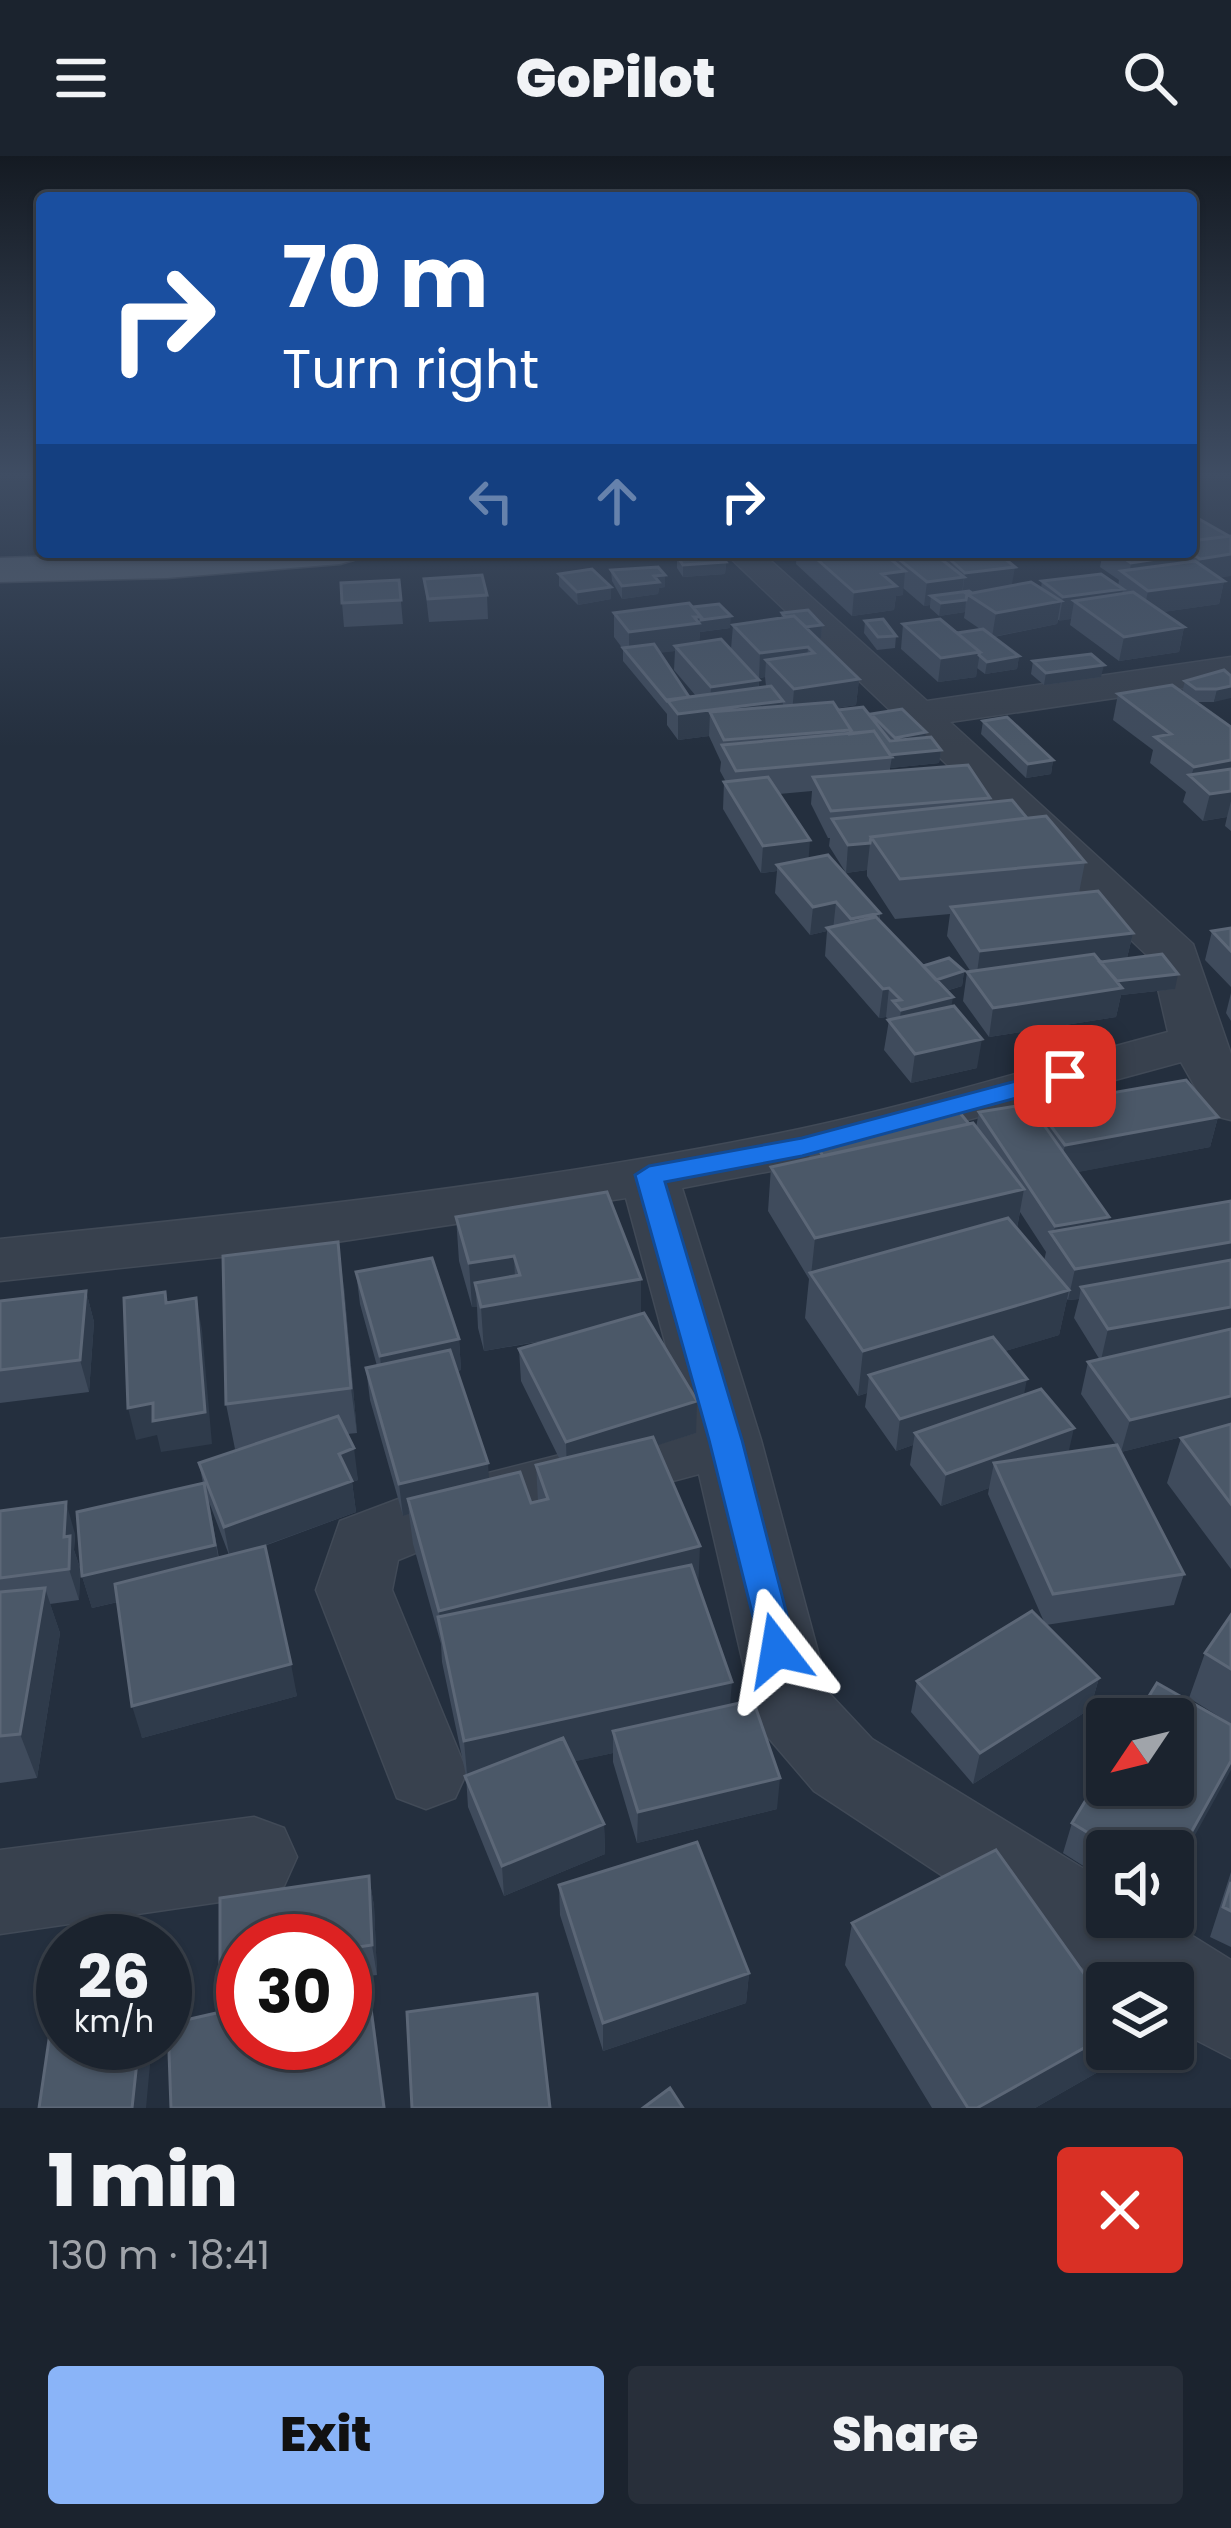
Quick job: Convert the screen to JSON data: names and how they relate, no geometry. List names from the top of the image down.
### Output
{
  "north": "bottom left",
  "page": {
    "header": "GoPilot",
    "turn": ["70 m", "Turn right"],
    "speed": "26 km/h",
    "limit": "30",
    "heading": ["1 min", "130 m · 18:41"],
    "buttons": ["Exit", "Share"]
  }
}
